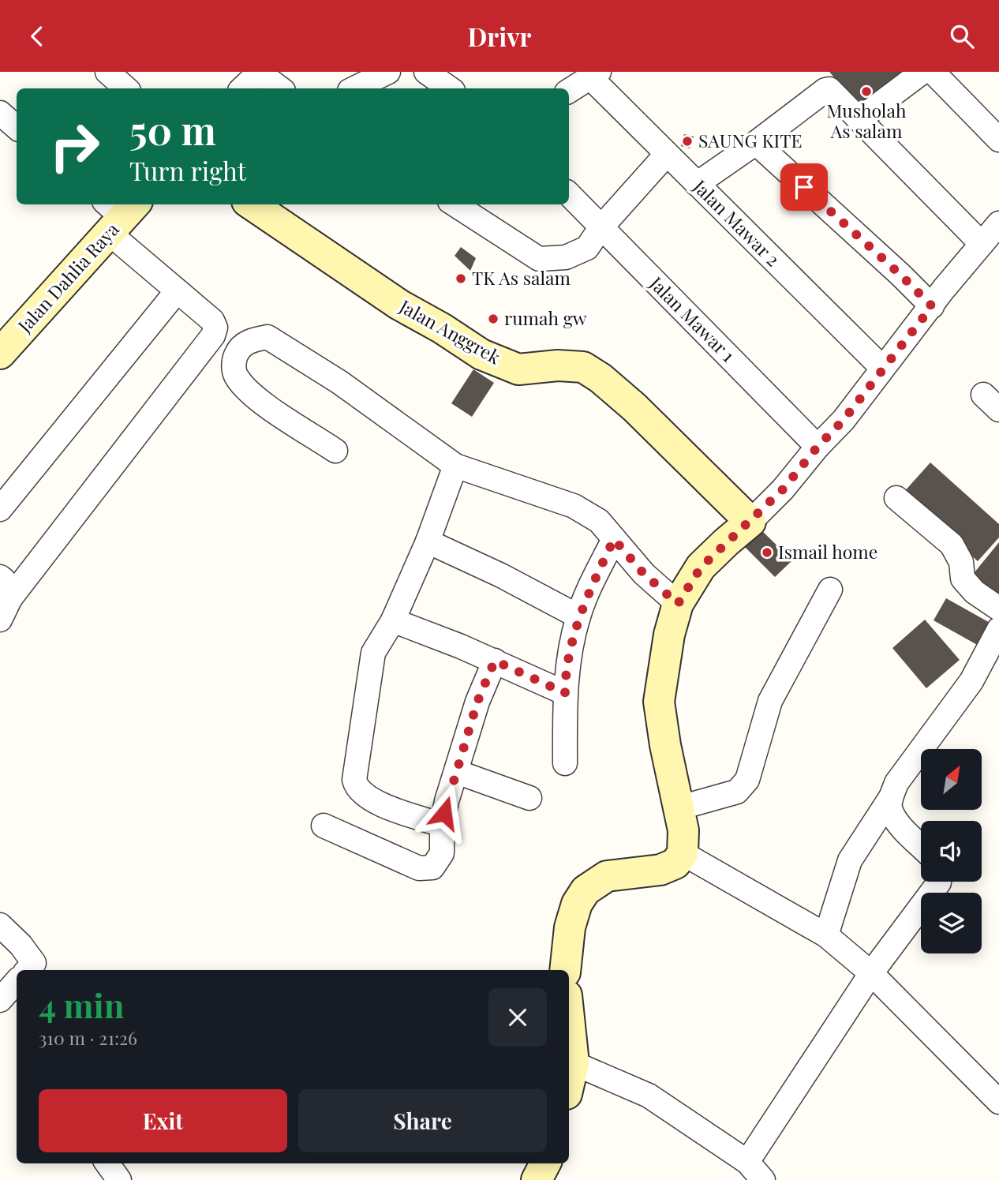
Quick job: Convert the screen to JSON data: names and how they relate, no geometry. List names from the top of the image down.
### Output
{
  "streets": {
    "street": [
      "Jalan Mawar 2",
      "Jalan Dahlia Raya",
      "Jalan Mawar 1",
      "Jalan Anggrek"
    ]
  },
  "places": [
    "Musholah As salam",
    "SAUNG KITE",
    "TK As salam",
    "rumah gw",
    "Ismail home"
  ],
  "north": "top right",
  "page": {
    "header": "Drivr",
    "turn": ["50 m", "Turn right"],
    "heading": ["4 min", "310 m · 21:26"],
    "buttons": ["Exit", "Share"]
  }
}
